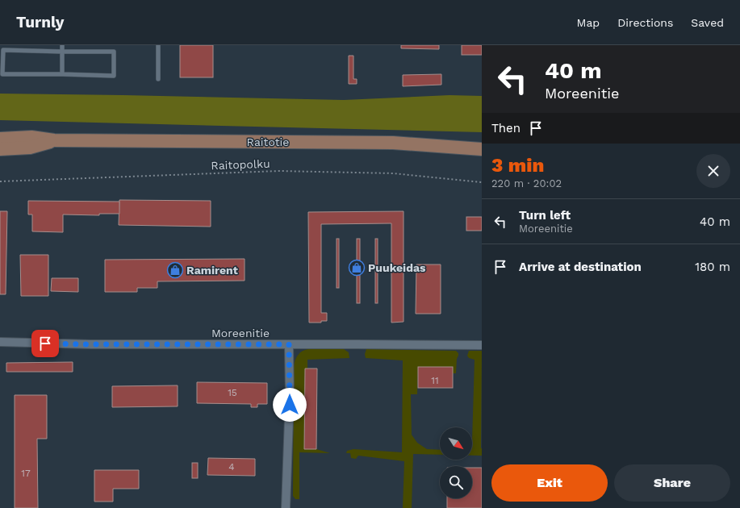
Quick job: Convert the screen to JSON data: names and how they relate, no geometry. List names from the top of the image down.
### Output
{
  "streets": {
    "main road": ["Raitotie"],
    "street": ["Moreenitie"],
    "path": ["Raitopolku"]
  },
  "places": {
    "shop": ["Puukeidas", "Ramirent"]
  },
  "house_numbers": [
    "11",
    "15",
    "4",
    "17"
  ],
  "north": "bottom right",
  "page": {
    "header": "Turnly",
    "nav": ["Map", "Directions", "Saved"],
    "turn": ["40 m", "Moreenitie"],
    "then": "Then",
    "heading": ["3 min", "220 m · 20:02"],
    "list": [
      {
        "name": "Turn left",
        "note": "Moreenitie",
        "value": "40 m"
      },
      {
        "name": "Arrive at destination",
        "value": "180 m"
      }
    ],
    "buttons": ["Exit", "Share"]
  }
}
